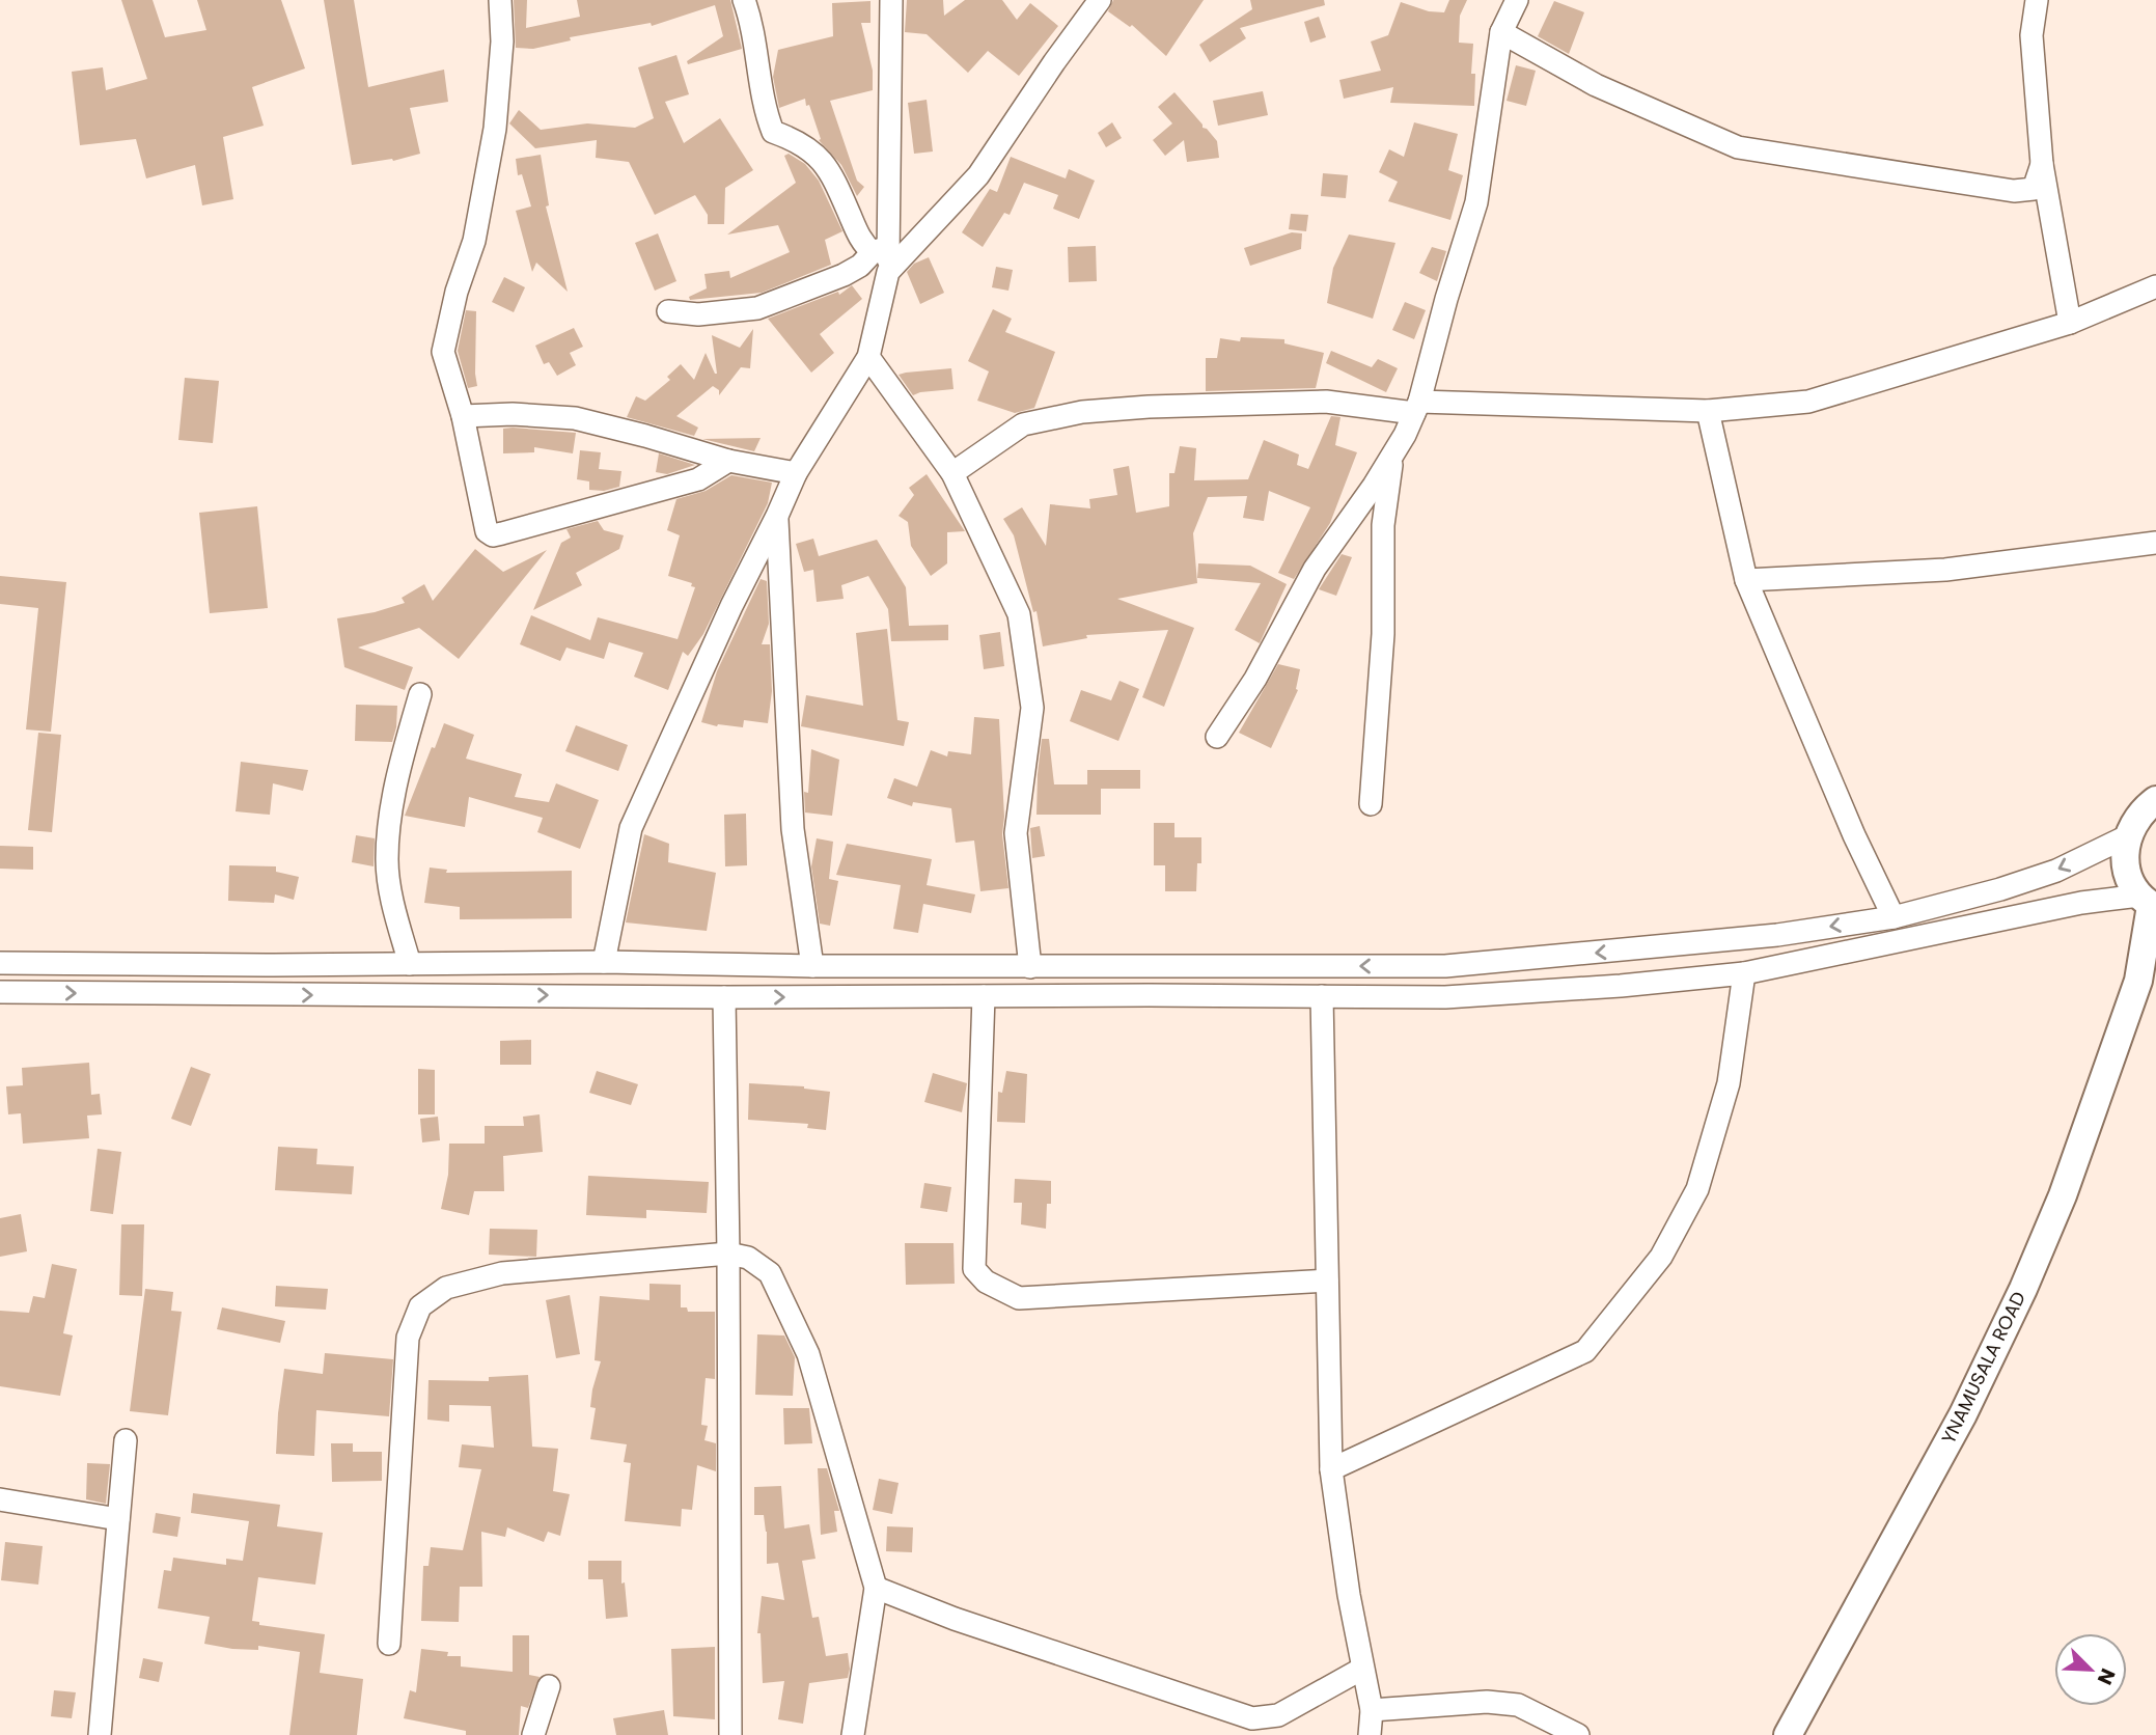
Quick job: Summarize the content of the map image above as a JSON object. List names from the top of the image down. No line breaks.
{"streets":{"main road":["YNAMUSALA ROAD"]},"north":"bottom right"}
